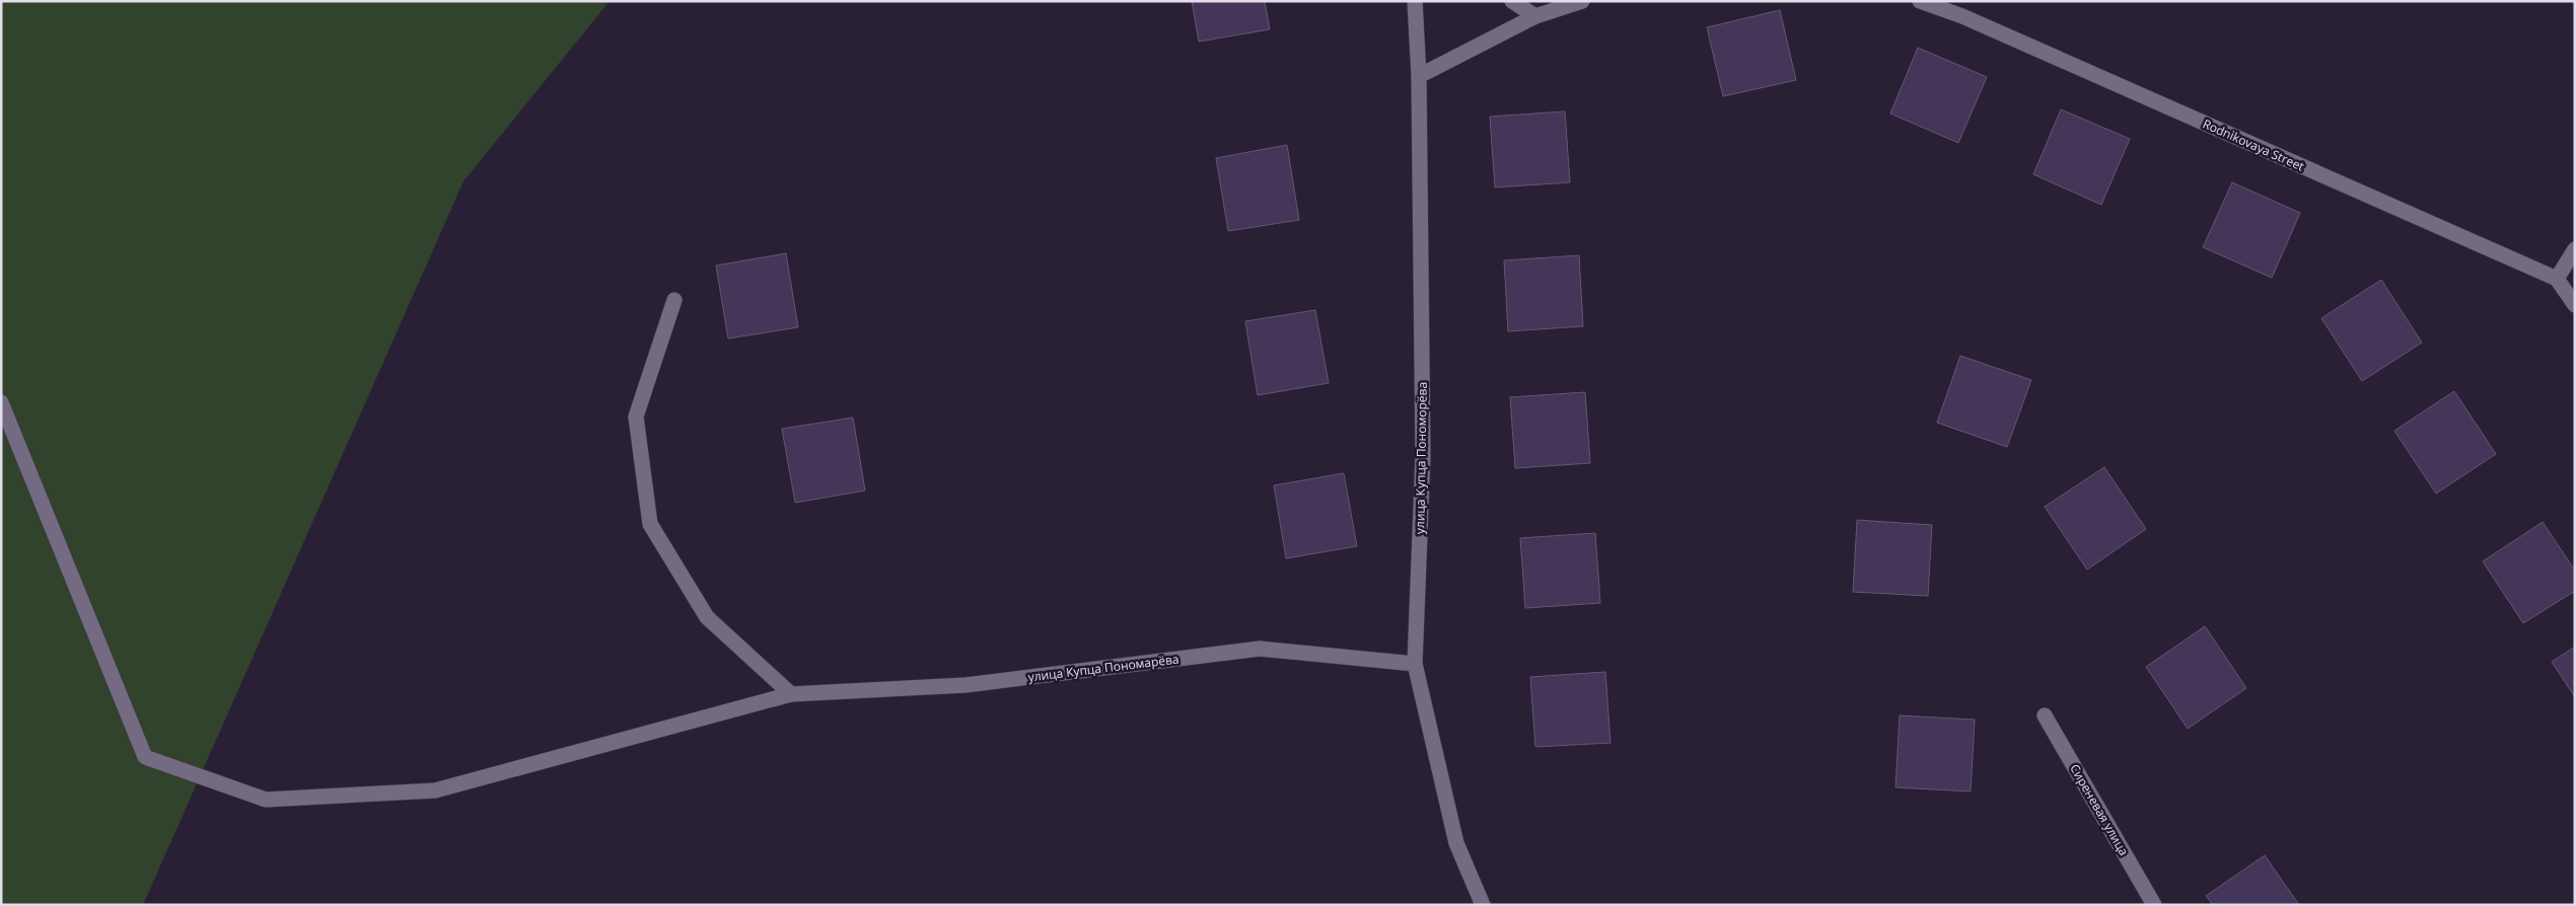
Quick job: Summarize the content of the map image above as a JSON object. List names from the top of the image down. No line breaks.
{"streets":{"street":["Rodnikovaya Street","улица Купца Пономорёва","улица Купца Пономарёва","Сиреневая улица"]},"crossings":[["улица Купца Пономорёва","улица Купца Пономарёва"]]}
